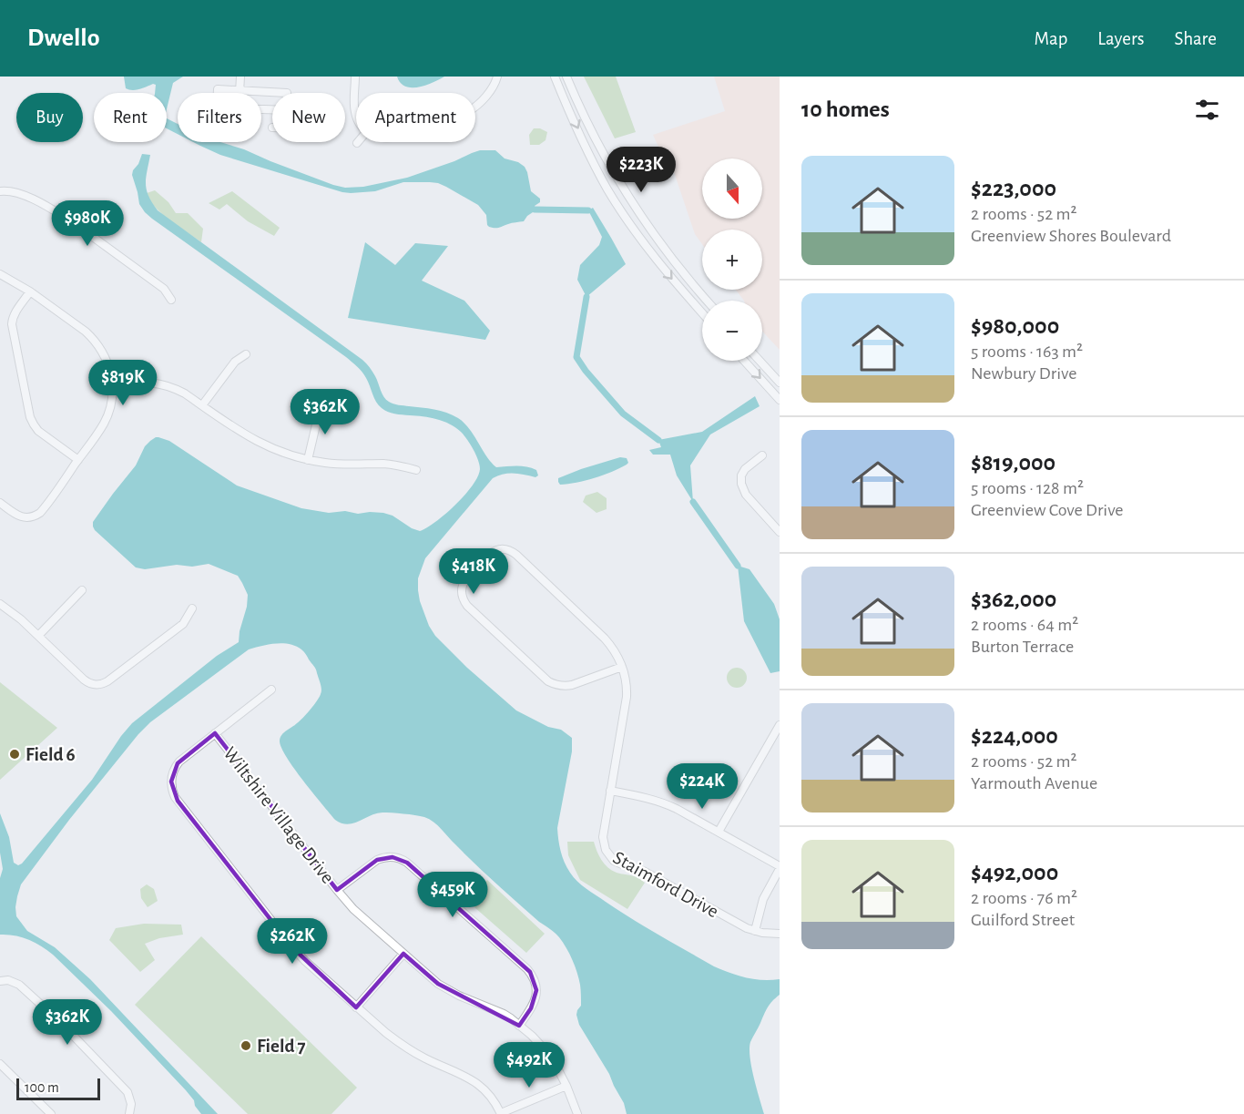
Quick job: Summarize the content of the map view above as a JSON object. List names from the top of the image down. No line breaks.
{"streets":{"street":["Wiltshire Village Drive","Staimford Drive"]},"places":["Field 6","Field 7"],"scale_bar":"100 m","north":"bottom","page":{"header":"Dwello","nav":["Map","Layers","Share"],"heading":"10 homes","chip":["Buy","Rent","Filters","New","Apartment"],"list":[{"name":"$223,000","note":"2 rooms · 52 m² · Greenview Shores Boulevard"},{"name":"$980,000","note":"5 rooms · 163 m² · Newbury Drive"},{"name":"$819,000","note":"5 rooms · 128 m² · Greenview Cove Drive"},{"name":"$362,000","note":"2 rooms · 64 m² · Burton Terrace"},{"name":"$224,000","note":"2 rooms · 52 m² · Yarmouth Avenue"},{"name":"$492,000","note":"2 rooms · 76 m² · Guilford Street"}],"price":["$223K","$980K","$819K","$362K","$418K","$224K","$459K","$262K","$362K","$492K"],"map_buttons":["+","−"],"scale":"100 m"}}
